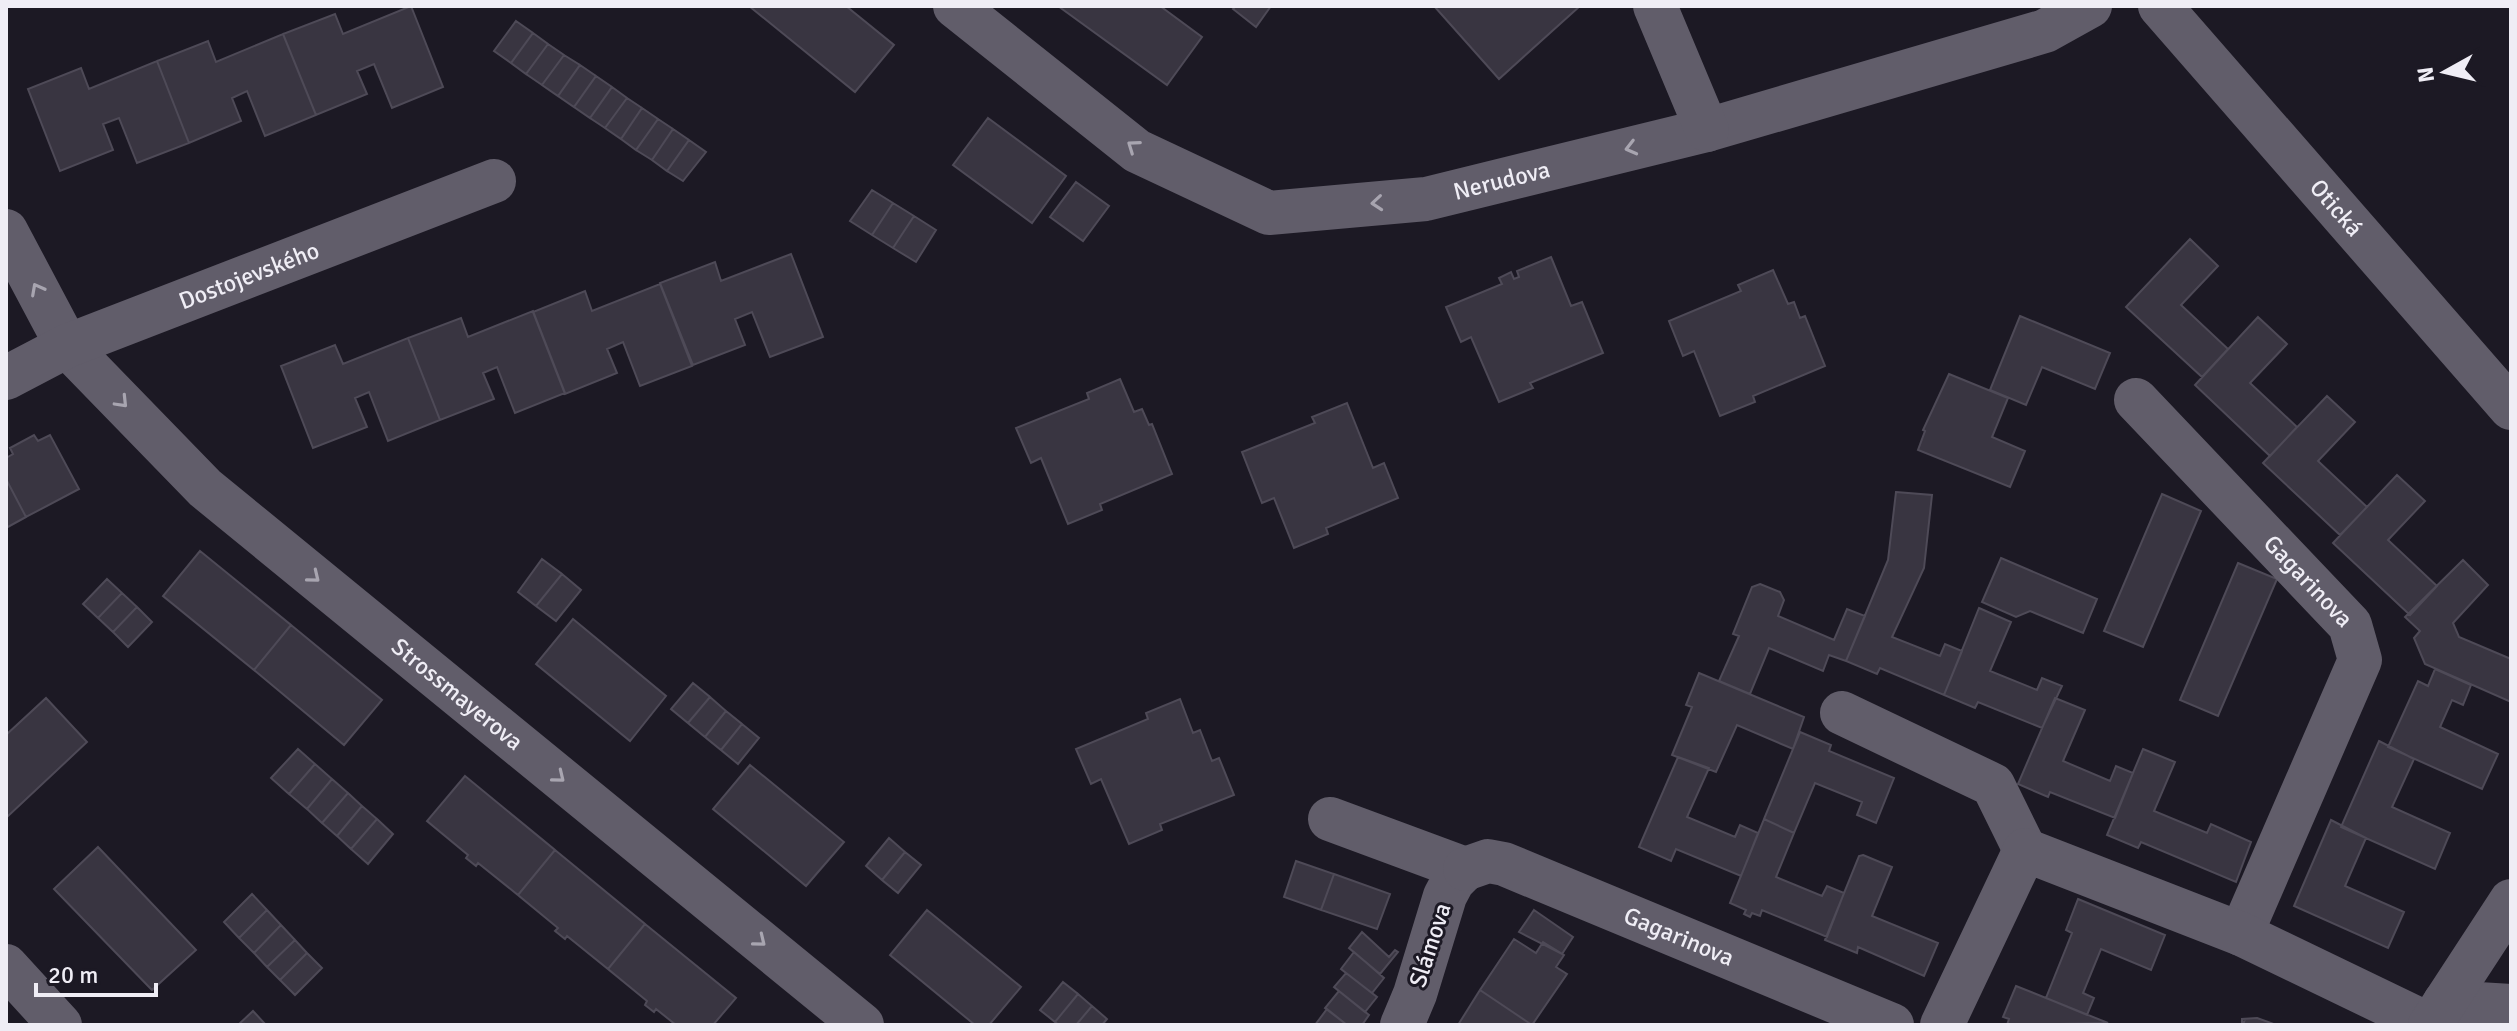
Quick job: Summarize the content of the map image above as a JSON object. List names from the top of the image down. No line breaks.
{"streets":{"street":["Nerudova","Otická","Dostojevského","Gagarinova","Strossmayerova","Slámova"]},"crossings":[["Dostojevského","Strossmayerova"],["Gagarinova","Slámova"]],"one_way":["Nerudova"],"scale_bar":"20 m","north":"left"}
